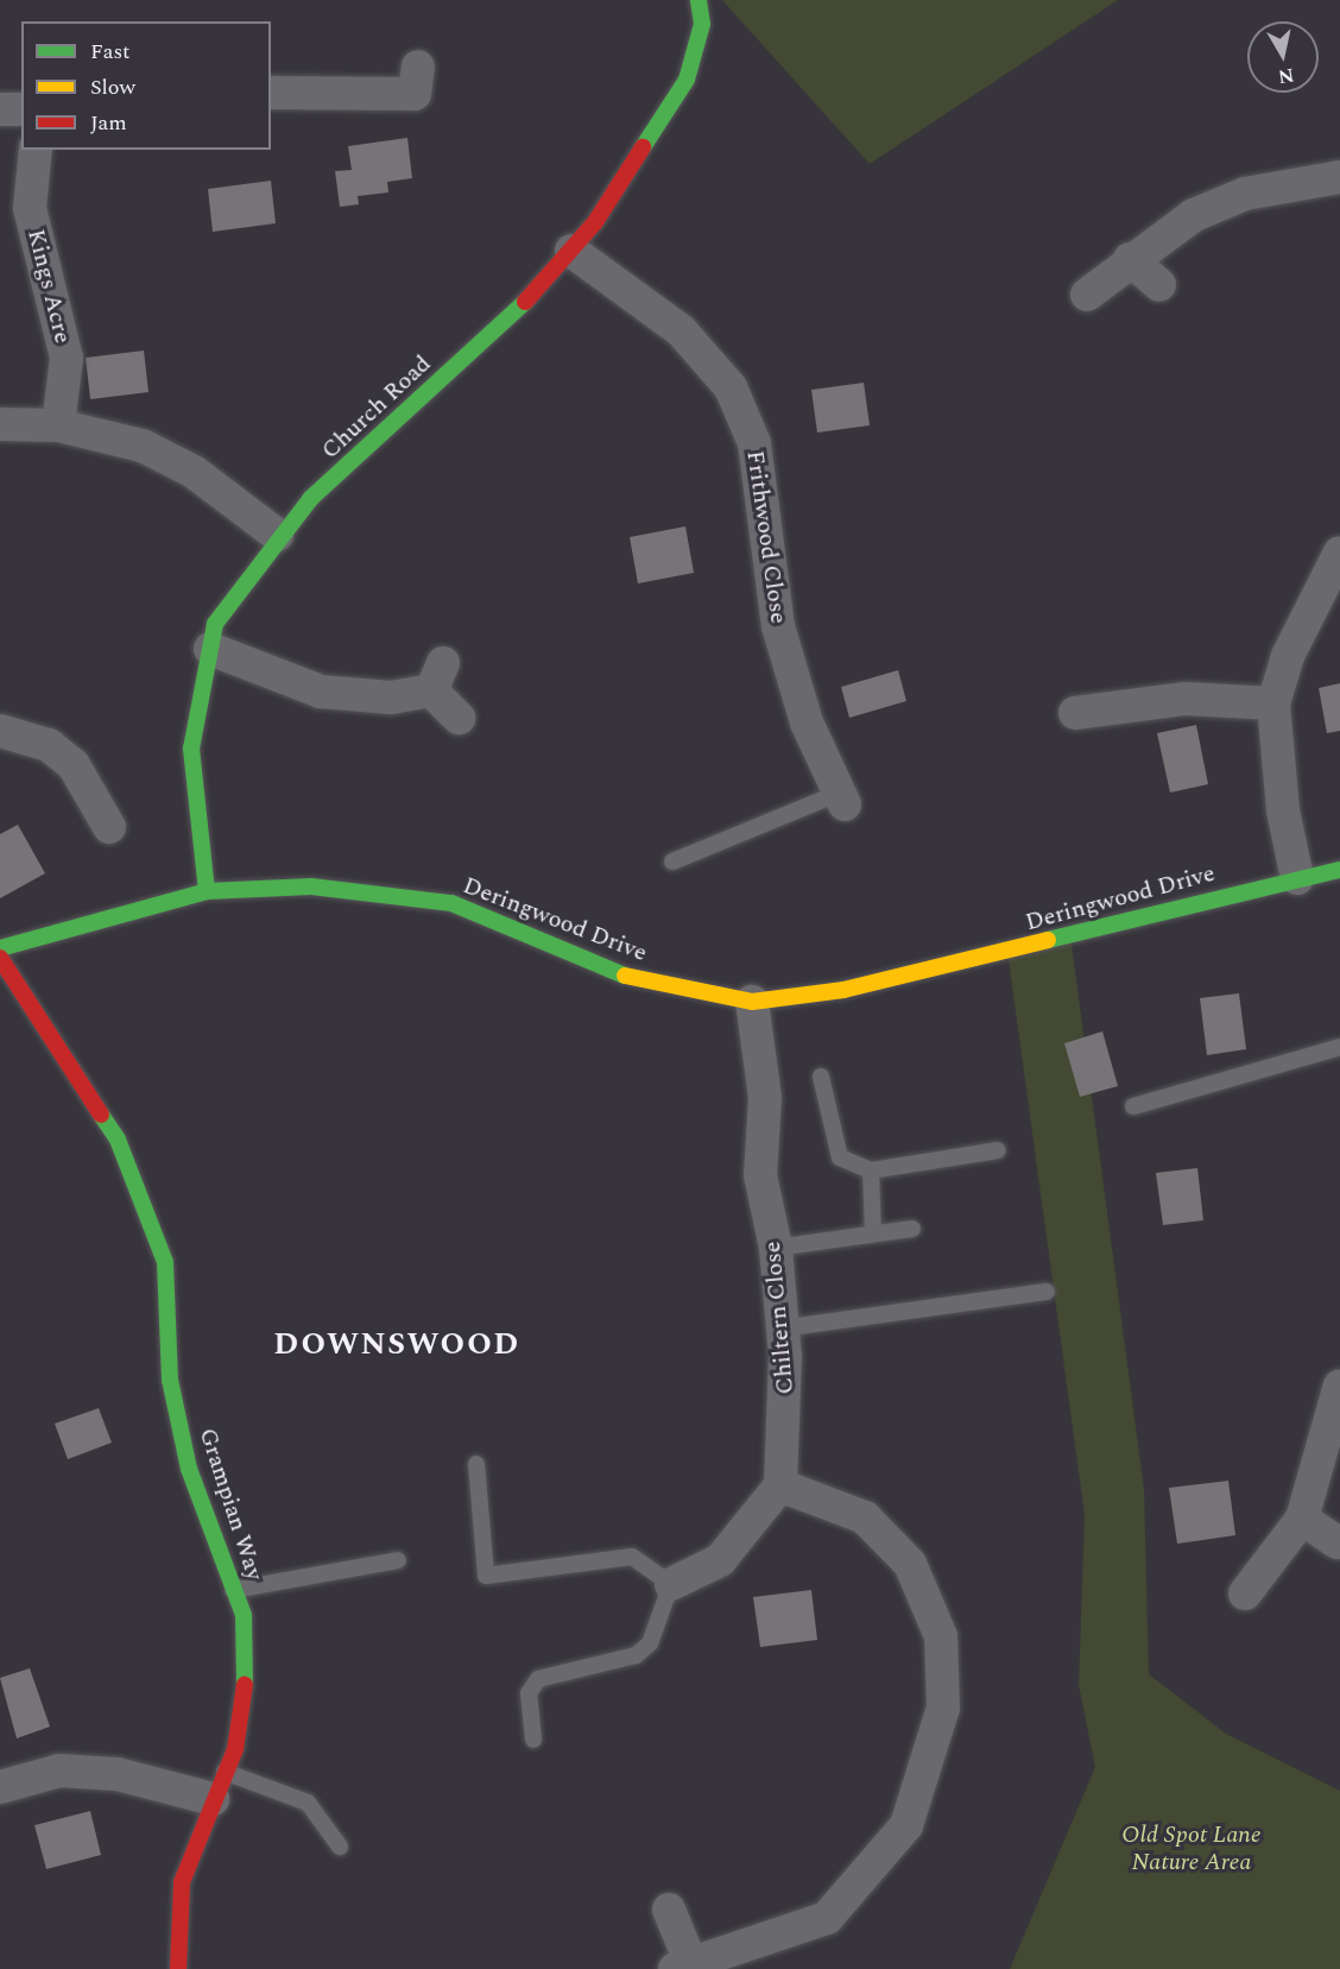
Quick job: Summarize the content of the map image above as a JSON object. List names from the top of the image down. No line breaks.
{"streets":{"street":["Kings Acre","Church Road","Frithwood Close","Deringwood Drive","Chiltern Close","Grampian Way"]},"crossings":[["Church Road","Frithwood Close"],["Church Road","Deringwood Drive"],["Deringwood Drive","Chiltern Close"]],"districts":["DOWNSWOOD"],"parks":["Old Spot Lane Nature Area"],"legend":["Fast","Slow","Jam"],"north":"bottom"}
